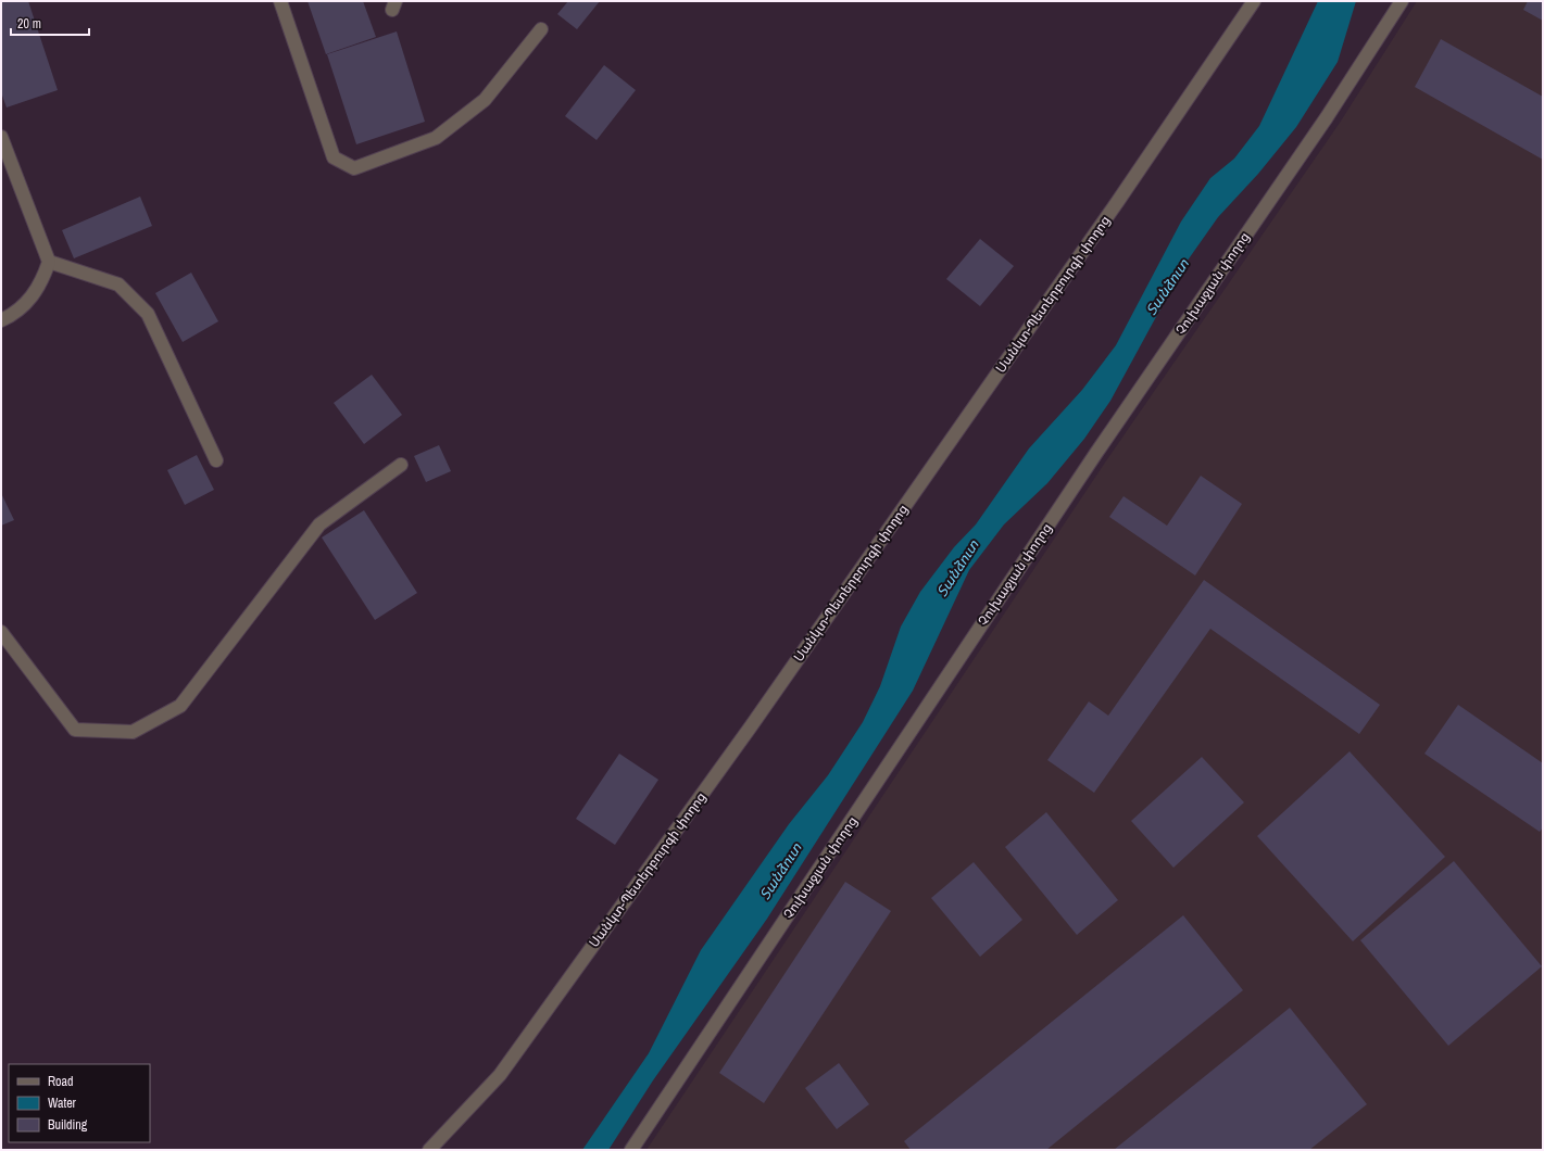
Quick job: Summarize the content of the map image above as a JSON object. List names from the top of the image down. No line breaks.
{"streets":{"street":["Չուխաջյան փողոց","Սանկտ-Պետերբուրգի փողոց"]},"water":["Տանձուտ"],"legend":["Road","Water","Building"],"scale_bar":"20 m"}
